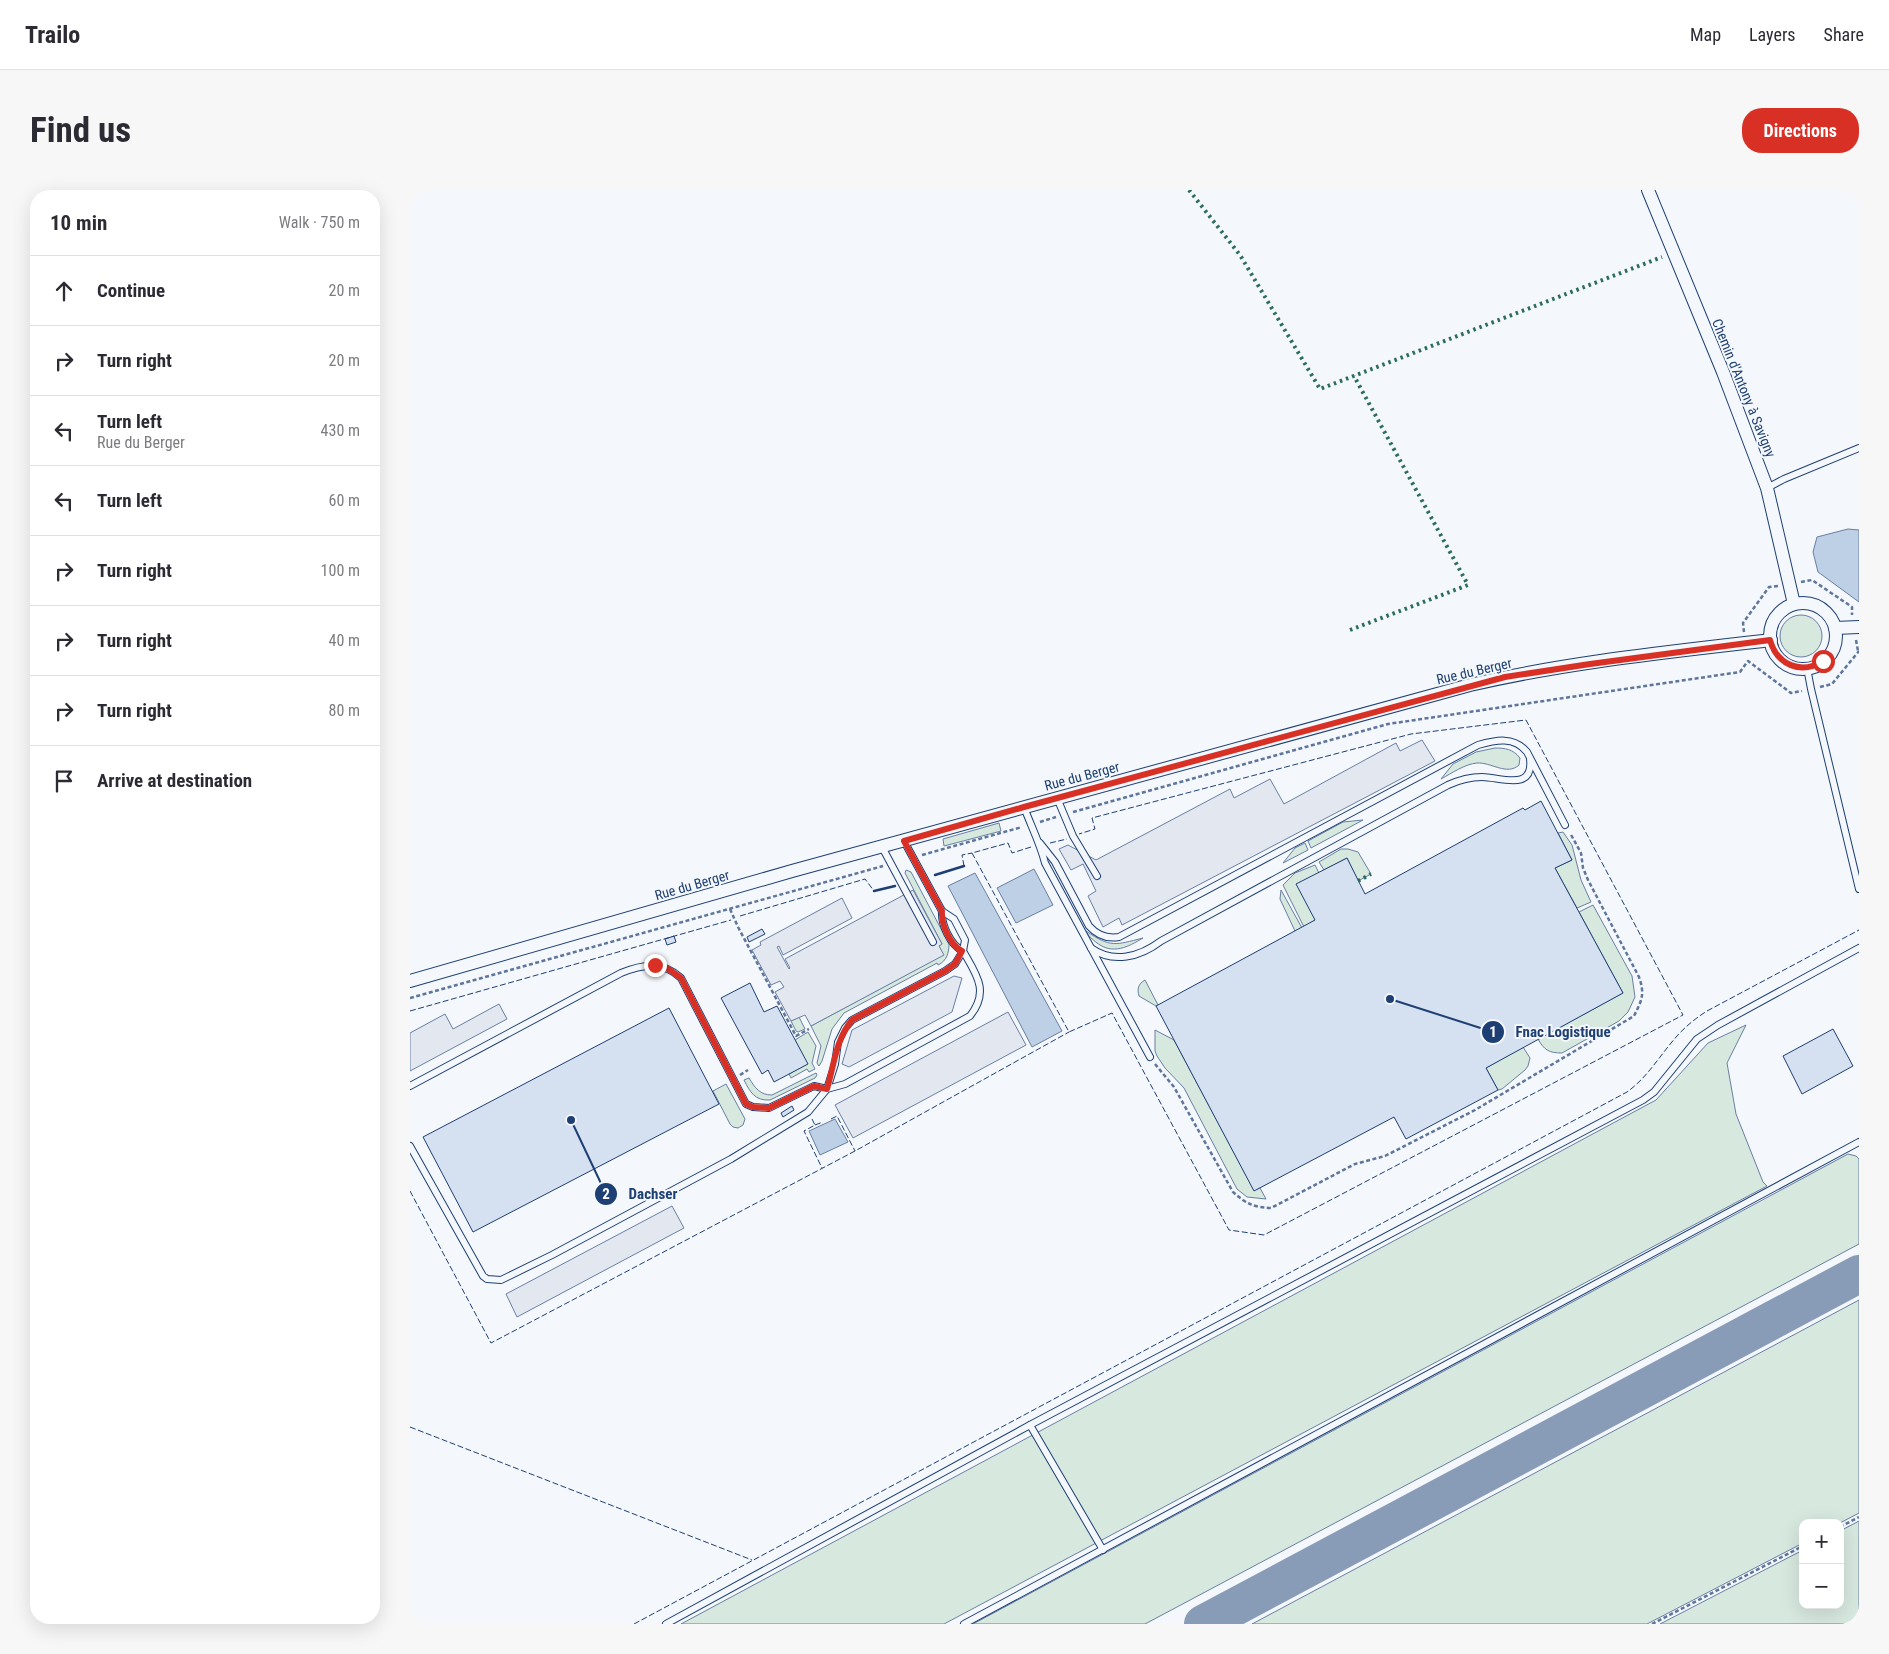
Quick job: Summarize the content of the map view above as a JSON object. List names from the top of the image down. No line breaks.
{"streets":{"street":["Chemin d'Antony à Savigny","Rue du Berger"]},"crossings":[["Chemin d'Antony à Savigny","Rue du Berger"]],"places":["Fnac Logistique","Dachser"],"page":{"header":"Trailo","nav":["Map","Layers","Share"],"buttons":"Directions","title":"Find us","heading":["10 min","Walk · 750 m"],"list":[["Continue","20 m"],["Turn right","20 m"],["Turn left","Rue du Berger","430 m"],["Turn left","60 m"],["Turn right","100 m"],["Turn right","40 m"],["Turn right","80 m"],"Arrive at destination"],"map_buttons":["+","−"]}}
